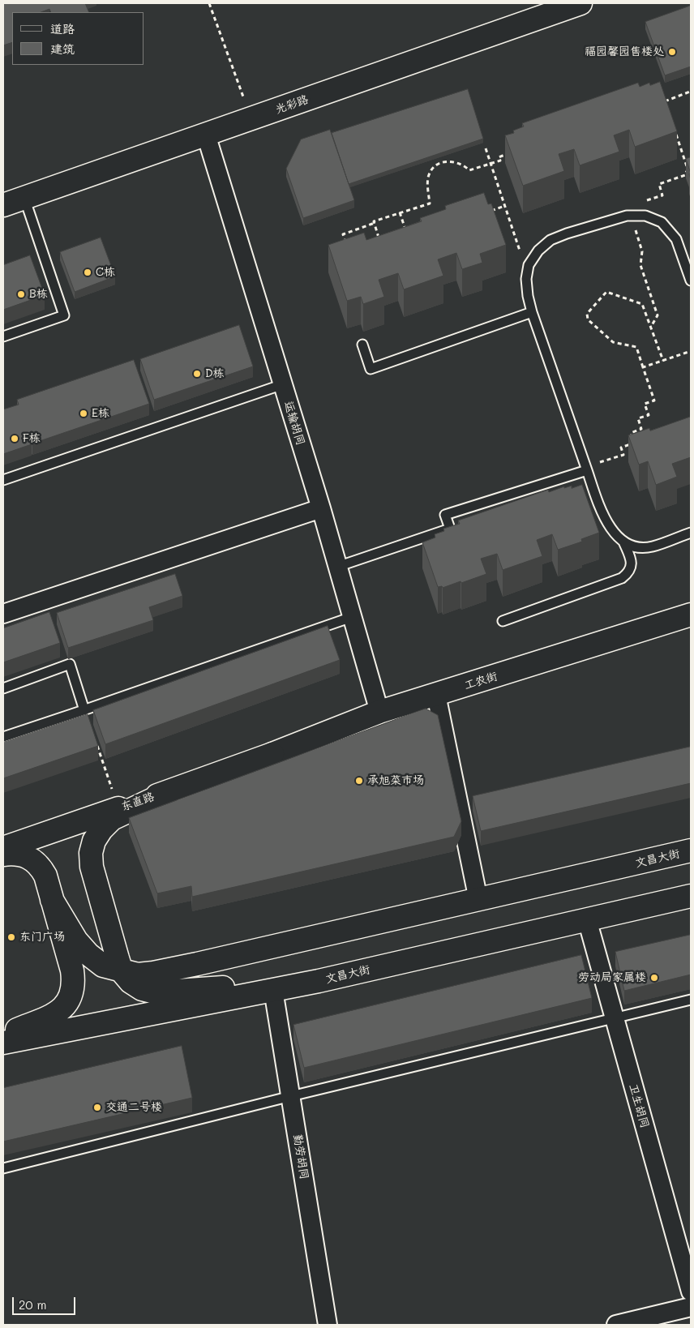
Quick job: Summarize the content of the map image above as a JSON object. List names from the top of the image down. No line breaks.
{"streets":{"main road":["光彩路","工农街","东直路","文昌大街"],"street":["运输胡同","卫生胡同","勤劳胡同"]},"crossings":[["光彩路","运输胡同"],["运输胡同","工农街"],["工农街","东直路"],["文昌大街","卫生胡同"],["文昌大街","勤劳胡同"]],"places":["福园馨园售楼处","C栋","B栋","D栋","E栋","F栋","承旭菜市场","东门广场","劳动局家属楼","交通二号楼"],"legend":["道路","建筑"],"scale_bar":"20 m"}
